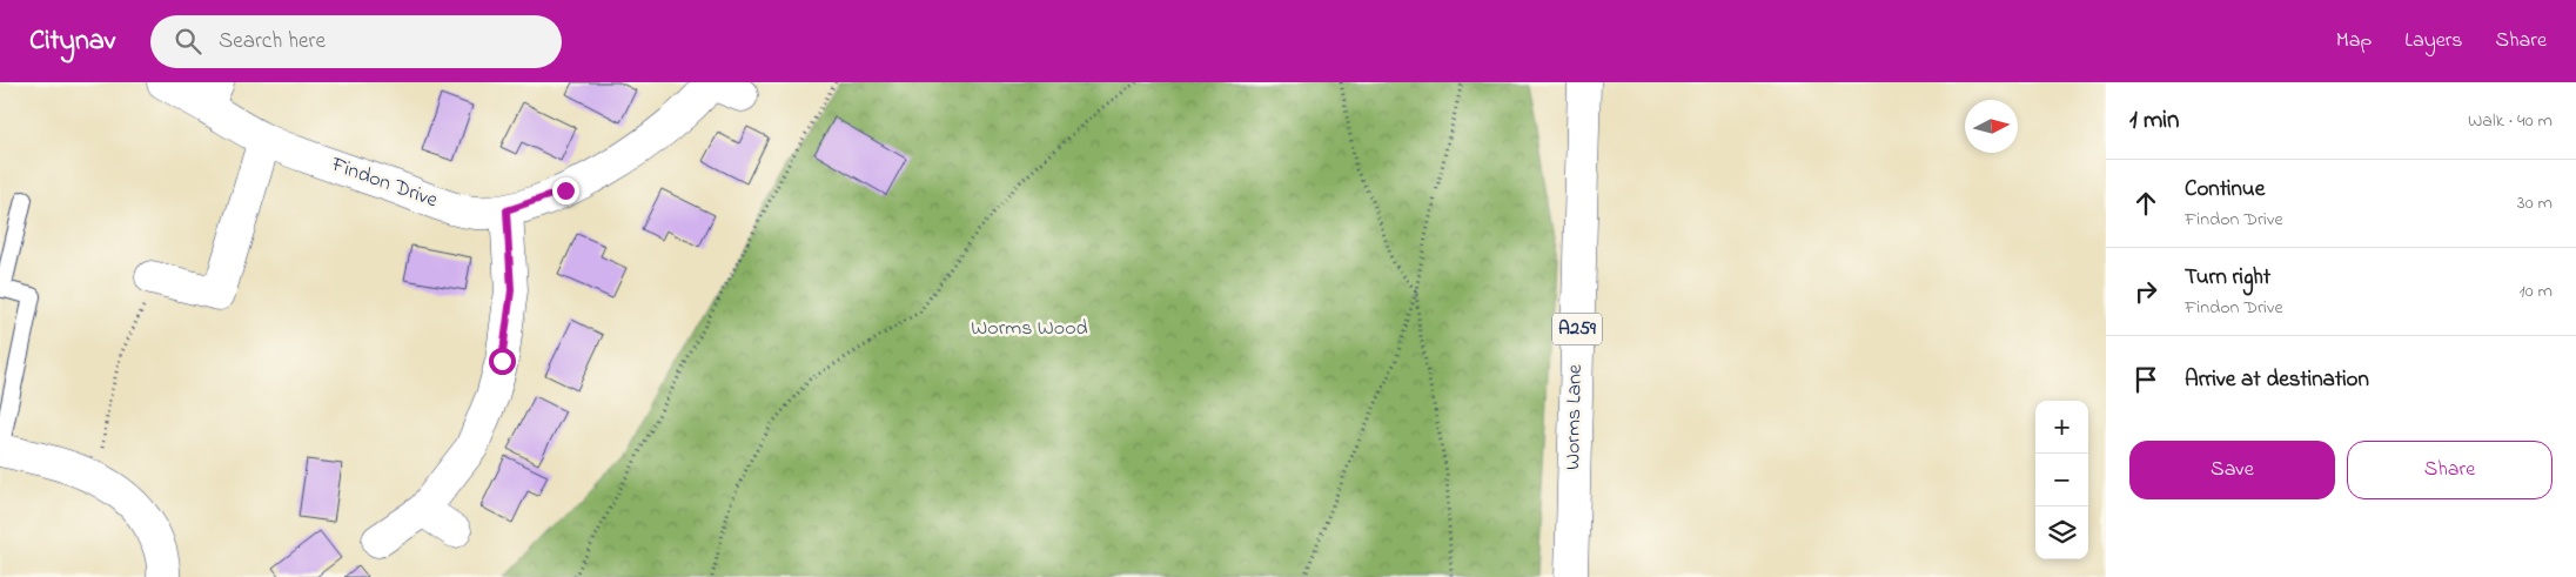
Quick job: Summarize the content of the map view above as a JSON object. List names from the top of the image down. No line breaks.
{"streets":{"street":["Findon Drive","A259","Worms Lane"]},"parks":["Worms Wood"],"north":"right","page":{"header":"Citynav","search":"Search here","nav":["Map","Layers","Share"],"heading":["1 min","Walk · 40 m"],"list":[["Continue","Findon Drive","30 m"],["Turn right","Findon Drive","10 m"],"Arrive at destination"],"map_buttons":["+","−"],"buttons":["Save","Share"]}}
